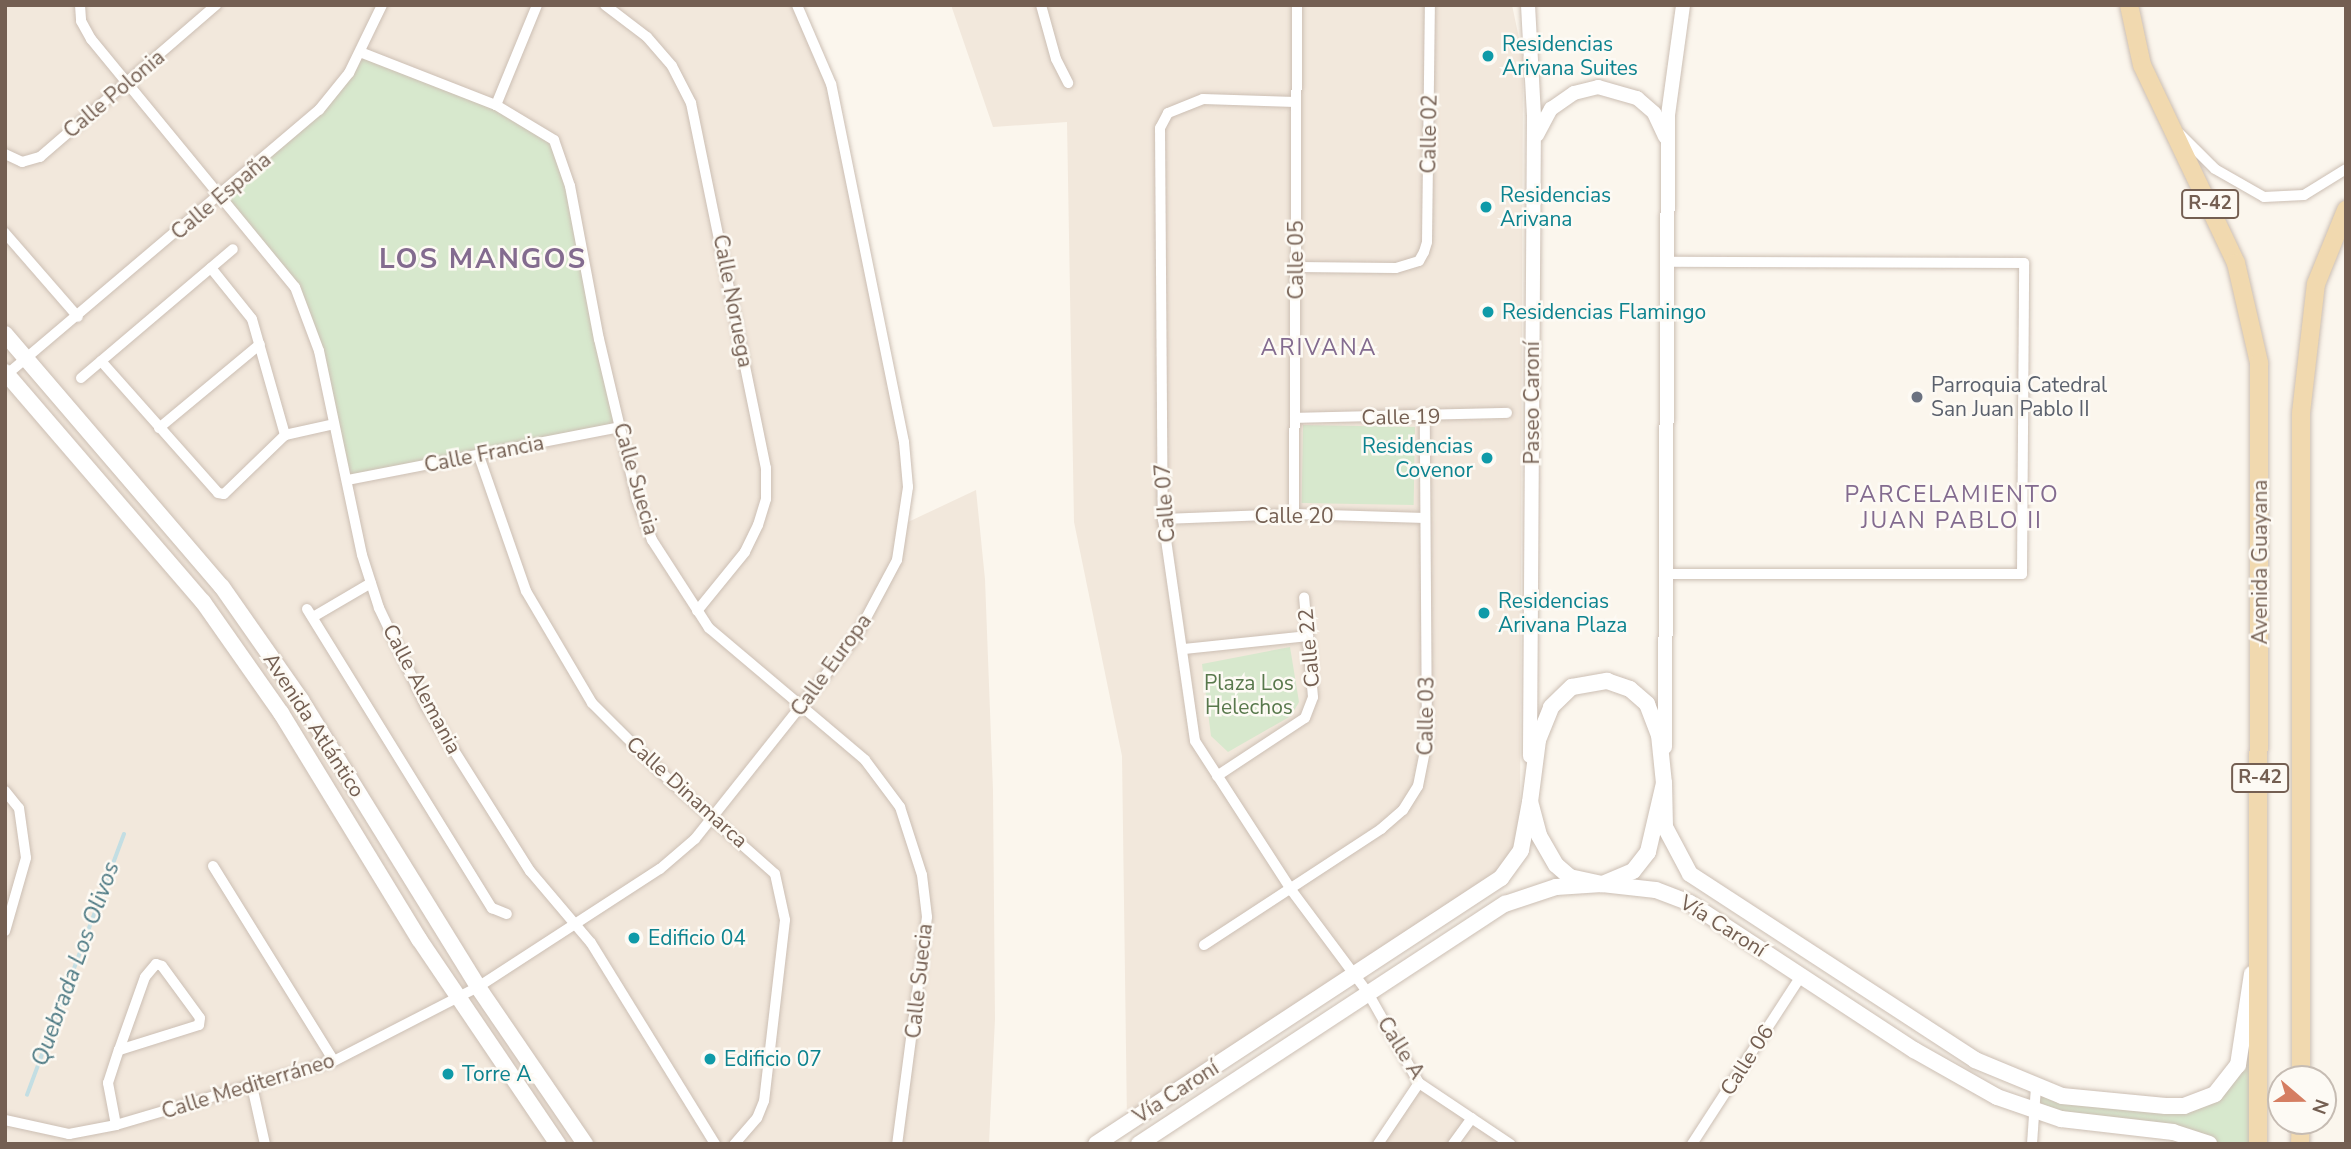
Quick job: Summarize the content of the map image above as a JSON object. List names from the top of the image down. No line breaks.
{"streets":{"main road":["R-42","Paseo Caroní","Avenida Guayana","Avenida Atlántico","Vía Caroní"],"street":["Calle Polonia","Calle 02","Calle España","Calle 05","Calle Noruega","Calle 19","Calle Francia","Calle Suecia","Calle 07","Calle 20","Calle 22","Calle Europa","Calle Alemania","Calle 03","Calle Dinamarca","Calle A","Calle 06","Calle Mediterráneo"]},"crossings":[["Calle Polonia","Calle Alemania"],["Calle 02","Calle 05"],["Calle España","Calle Suecia"],["Calle España","Calle Alemania"],["Calle España","Avenida Atlántico"],["Calle 05","Calle 19"],["Calle 05","Calle 07"],["Calle 05","Calle 20"],["Calle Noruega","Calle Suecia"],["Paseo Caroní","Vía Caroní"],["Calle 19","Calle 03"],["Calle Francia","Calle Suecia"],["Calle Francia","Calle Alemania"],["Calle Francia","Calle Dinamarca"],["Calle Suecia","Calle Europa"],["Calle 07","Calle 20"],["Calle 07","Calle 22"],["Calle 07","Calle 03"],["Calle 07","Vía Caroní"],["Calle 07","Calle A"],["Calle 20","Calle 03"],["Avenida Guayana","Vía Caroní"],["Calle Europa","Calle Alemania"],["Calle Europa","Avenida Atlántico"],["Calle Europa","Calle Dinamarca"],["Calle Europa","Calle Mediterráneo"],["Avenida Atlántico","Calle Mediterráneo"],["Vía Caroní","Calle A"],["Vía Caroní","Calle 06"]],"districts":["LOS MANGOS","ARIVANA","PARCELAMIENTO JUAN PABLO II"],"water":["Quebrada Los Olivos"],"parks":["Plaza Los Helechos"],"places":["Residencias Arivana Suites","Residencias Arivana","Residencias Flamingo","Parroquia Catedral San Juan Pablo II","Residencias Covenor","Residencias Arivana Plaza","Edificio 04","Edificio 07","Torre A"],"north":"right"}
